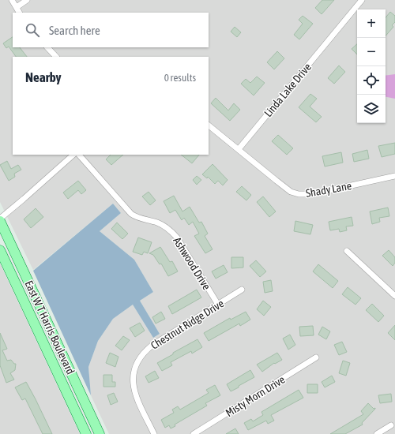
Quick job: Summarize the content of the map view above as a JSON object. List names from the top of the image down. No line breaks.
{"streets":{"main road":["East W T Harris Boulevard"],"street":["Linda Lake Drive","Shady Lane","Ashwood Drive","Chestnut Ridge Drive","Misty Morn Drive"]},"crossings":[["Linda Lake Drive","Shady Lane"],["Ashwood Drive","Chestnut Ridge Drive"]],"page":{"map_buttons":["+","−"],"search":"Search here","heading":["Nearby","0 results"]}}
